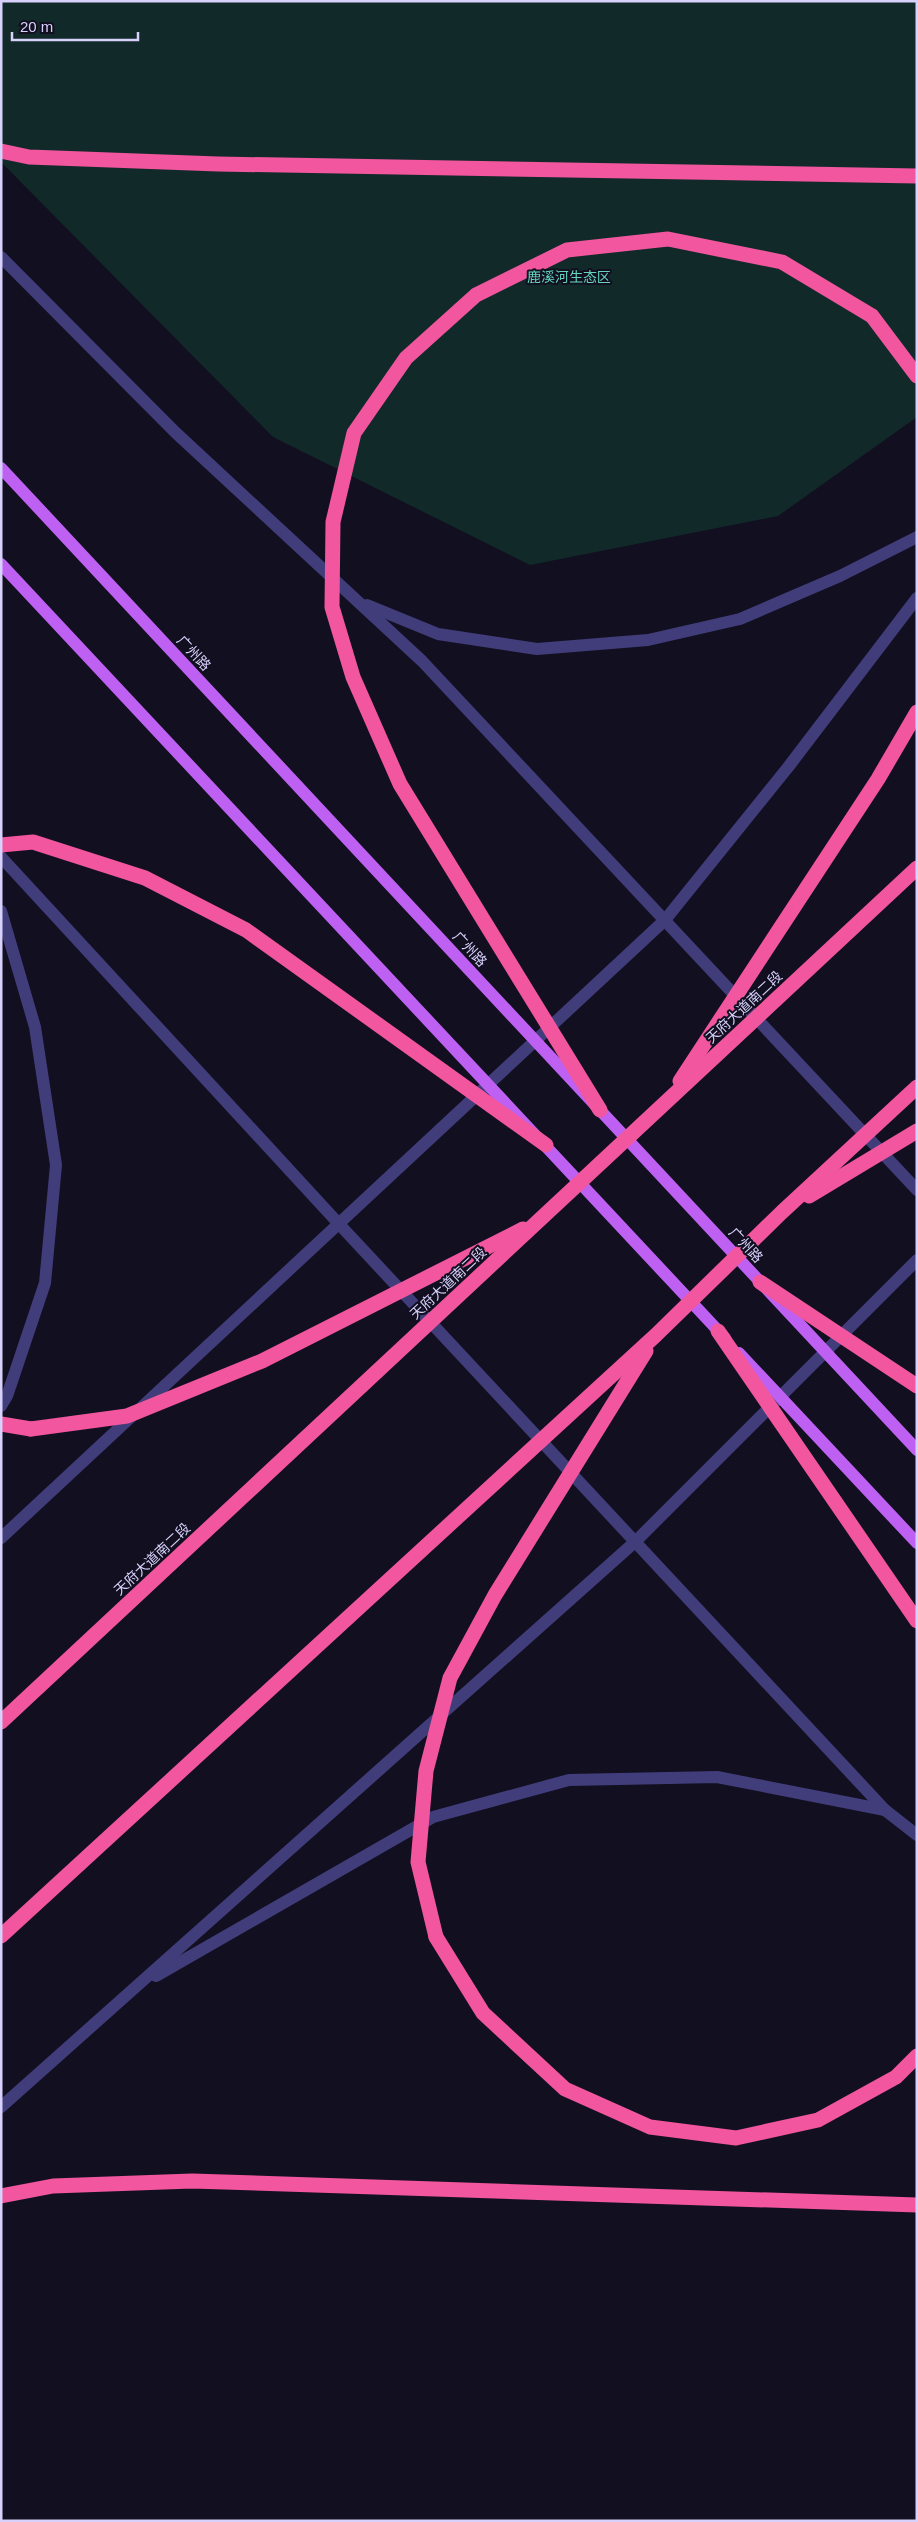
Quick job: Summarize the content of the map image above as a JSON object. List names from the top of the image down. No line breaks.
{"streets":{"highway":["天府大道南二段"],"main road":["广州路"]},"parks":["鹿溪河生态区"],"scale_bar":"20 m"}
